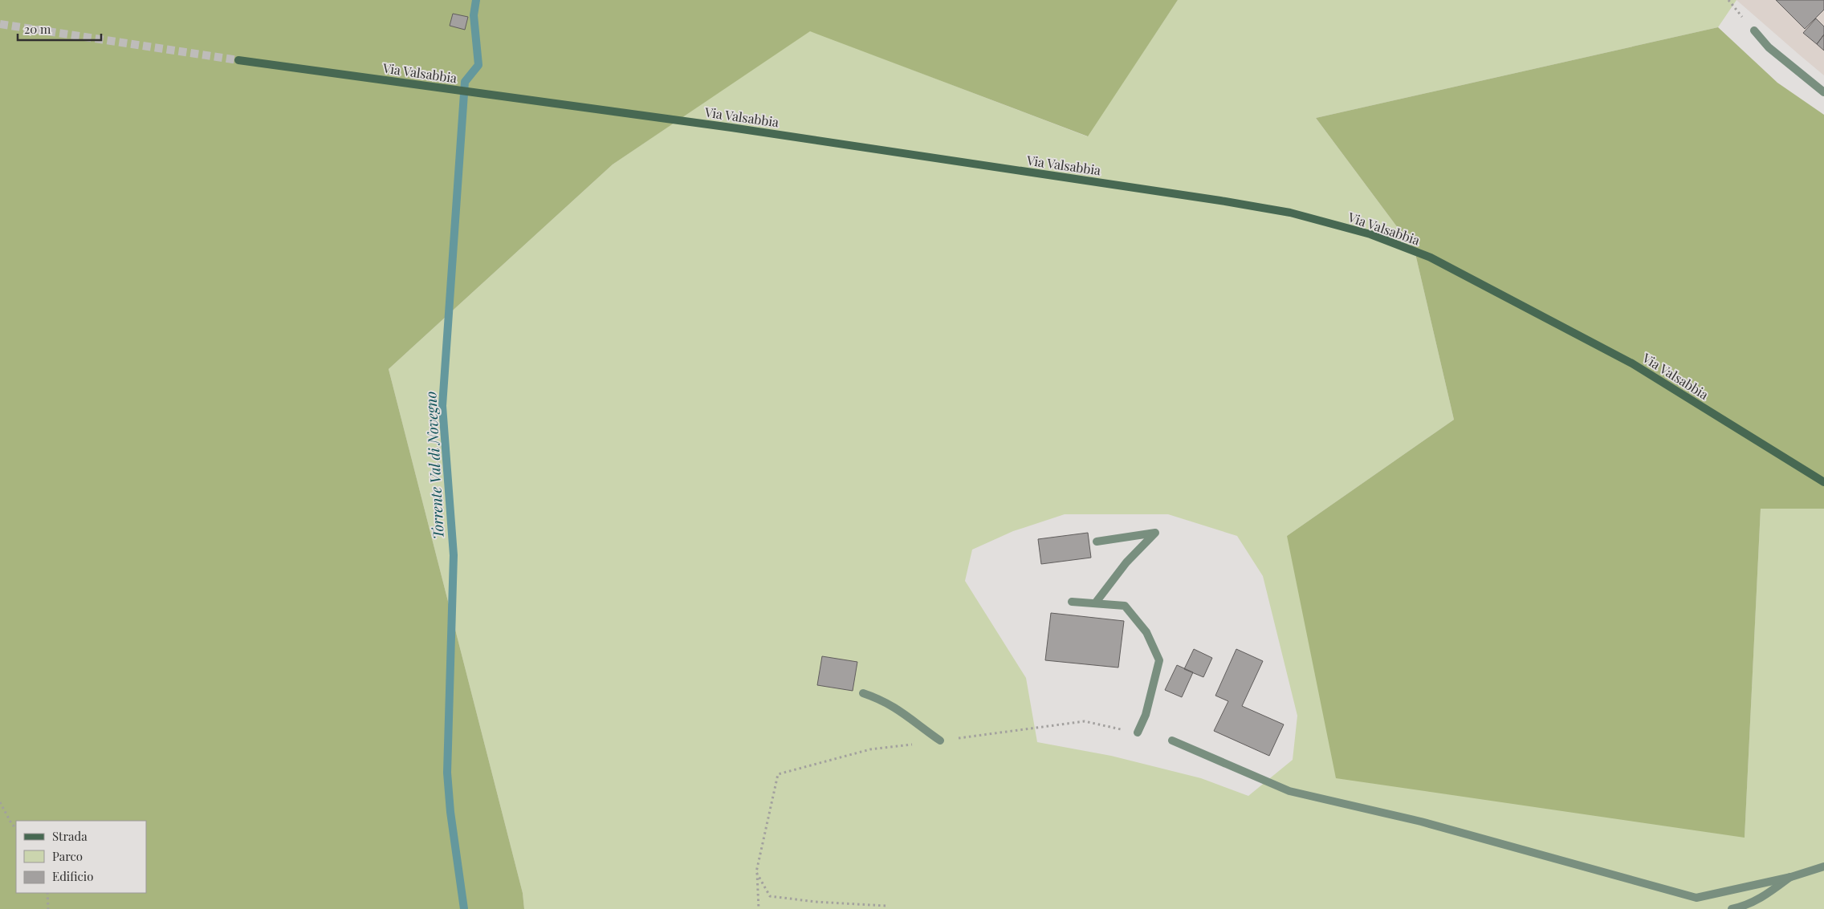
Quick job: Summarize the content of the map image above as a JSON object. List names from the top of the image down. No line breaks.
{"streets":{"main road":["Via Valsabbia"]},"water":["Torrente Val di Novegno"],"legend":["Strada","Parco","Edificio"],"scale_bar":"20 m"}
